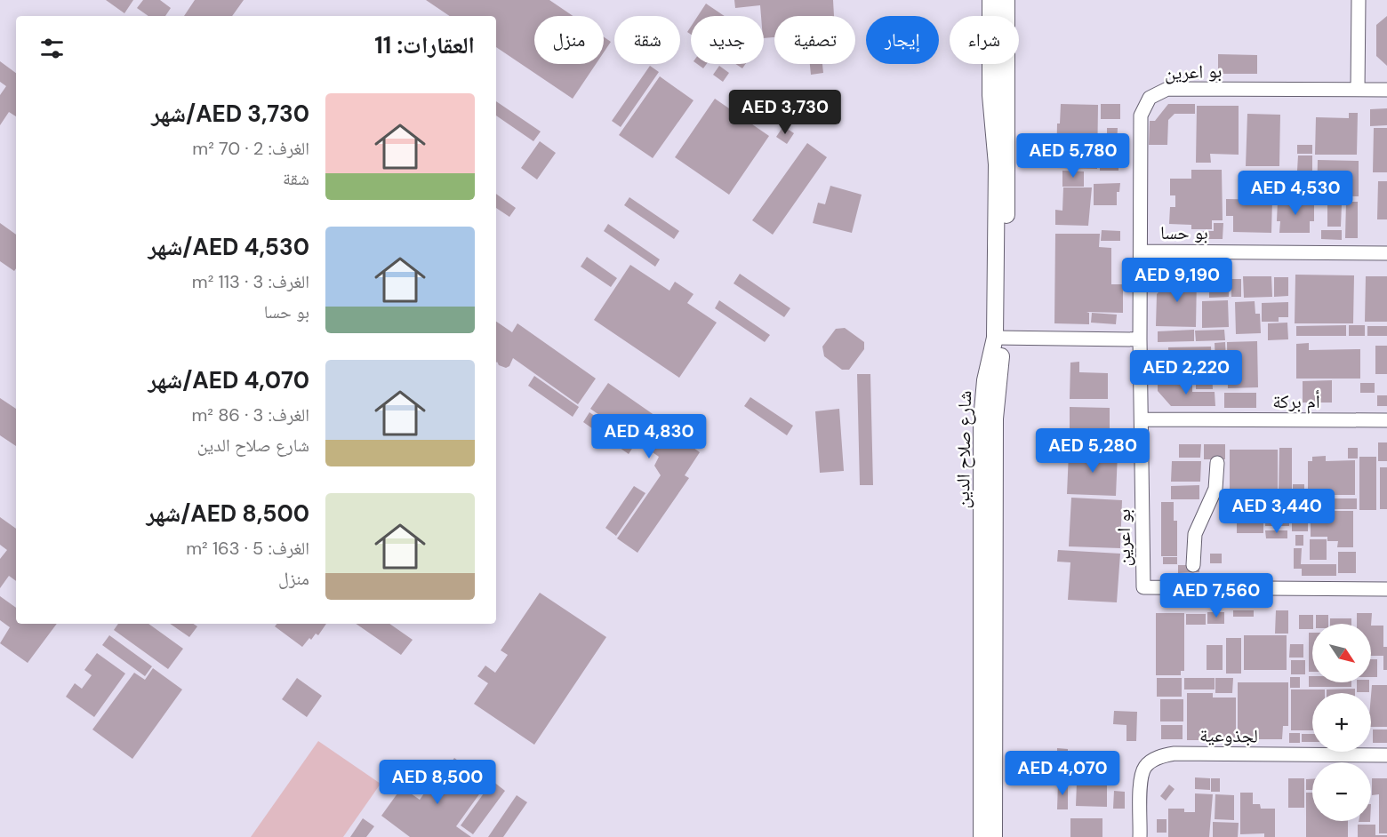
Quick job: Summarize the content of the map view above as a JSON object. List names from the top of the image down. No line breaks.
{"streets":{"street":["بو اعرين","بو حسا","أم بركة","شارع صلاح الدين","لجذوعية"]},"crossings":[["بو اعرين","بو حسا"],["بو اعرين","أم بركة"]],"north":"bottom right","page":{"chip":["شراء","إيجار","تصفية","جديد","شقة","منزل"],"heading":"العقارات: 11","list":[{"name":"AED 3,730/شهر","note":"الغرف: 2 · 70 m² · شقة"},{"name":"AED 4,530/شهر","note":"الغرف: 3 · 113 m² · بو حسا"},{"name":"AED 4,070/شهر","note":"الغرف: 3 · 86 m² · شارع صلاح الدين"},{"name":"AED 8,500/شهر","note":"الغرف: 5 · 163 m² · منزل"}],"price":["AED 3,730","AED 5,780","AED 4,530","AED 9,190","AED 2,220","AED 4,830","AED 5,280","AED 3,440","AED 7,560","AED 4,070","AED 8,500"],"map_buttons":["+","−"]}}
